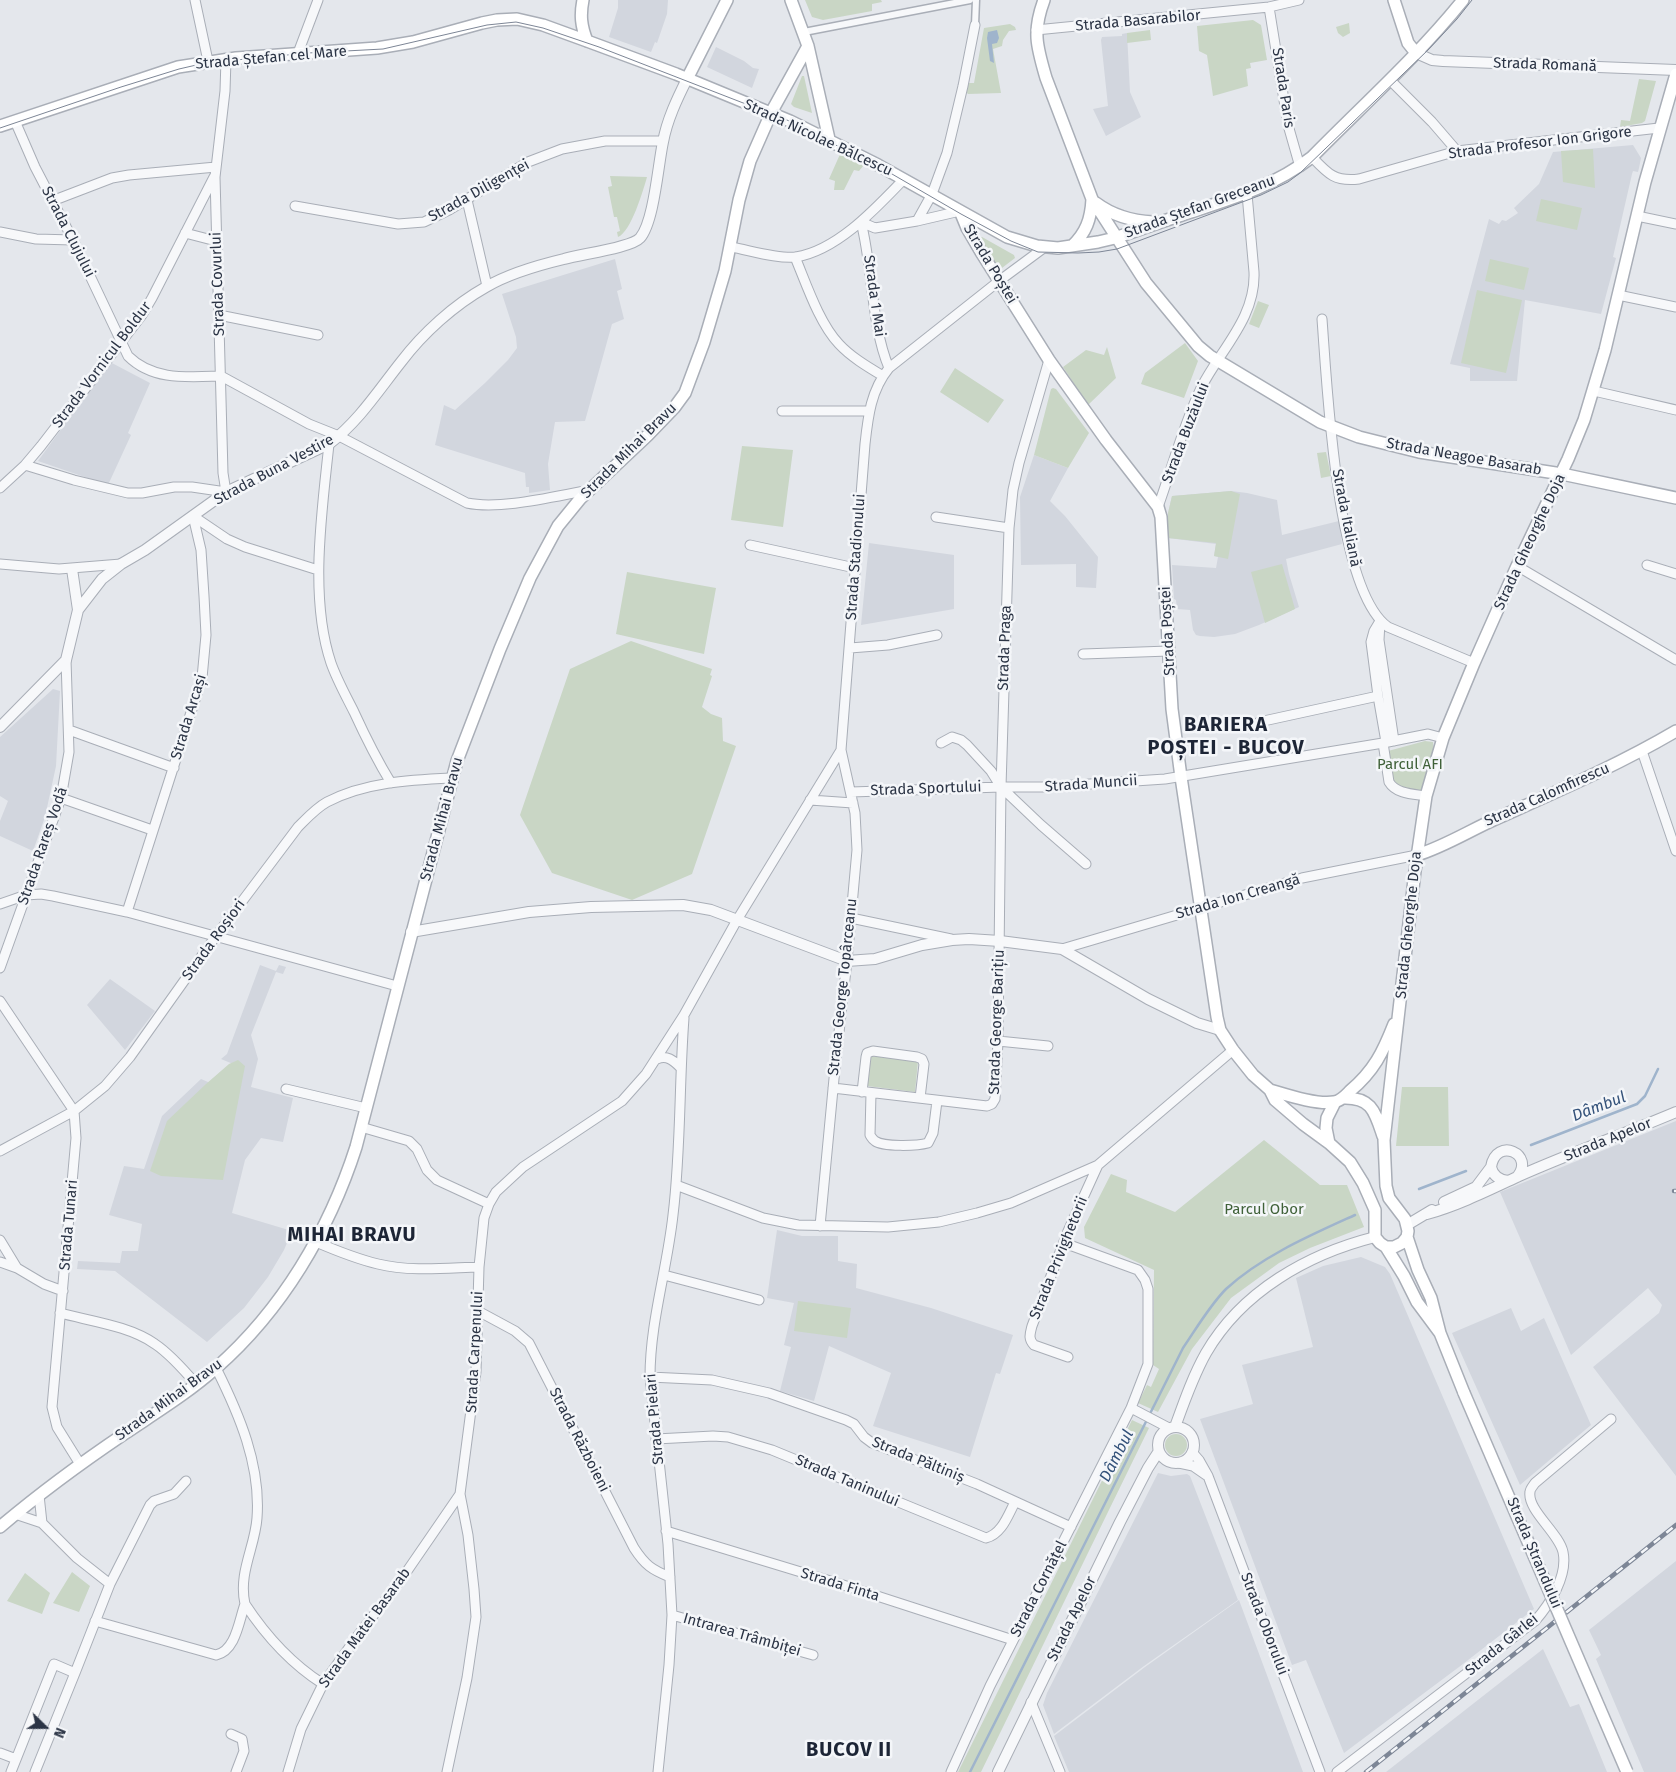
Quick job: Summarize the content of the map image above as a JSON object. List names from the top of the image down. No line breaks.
{"streets":{"main road":["Strada Ștefan cel Mare","Strada Nicolae Bălcescu","Strada Ștefan Greceanu","Strada Poștei","Strada Mihai Bravu","Strada Neagoe Basarab","Strada Gheorghe Doja","Strada Calomfirescu","Strada Ștrandului"],"street":["Strada Basarabilor","Strada Romană","Strada Paris","Strada Profesor Ion Grigore","Strada Diligenței","Strada Clujului","Strada Covurlui","Strada 1 Mai","Strada Vornicul Boldur","Strada Buzăului","Strada Buna Vestire","Strada Italiană","Strada Stadionului","Strada Praga","Strada Arcași","Strada Muncii","Strada Sportului","Strada Rareș Vodă","Strada Ion Creangă","Strada Roșiori","Strada George Topârceanu","Strada George Barițiu","Strada Apelor","Strada Tunari","Strada Privighetorii","Strada Carpenului","Strada Pielari","Strada Războieni","Strada Păltiniș","Strada Taninului","Strada Finta","Strada Cornățel","Strada Oborului","Strada Matei Basarab","Intrarea Trâmbiței","Strada Gârlei"]},"crossings":[["Strada Basarabilor","Strada Paris"],["Strada Basarabilor","Strada Neagoe Basarab"],["Strada Ștefan cel Mare","Strada Nicolae Bălcescu"],["Strada Ștefan cel Mare","Strada Clujului"],["Strada Ștefan cel Mare","Strada Covurlui"],["Strada Romană","Strada Ștefan Greceanu"],["Strada Paris","Strada Ștefan Greceanu"],["Strada Nicolae Bălcescu","Strada Ștefan Greceanu"],["Strada Nicolae Bălcescu","Strada Poștei"],["Strada Nicolae Bălcescu","Strada Mihai Bravu"],["Strada Nicolae Bălcescu","Strada Neagoe Basarab"],["Strada Nicolae Bălcescu","Strada Stadionului"],["Strada Profesor Ion Grigore","Strada Ștefan Greceanu"],["Strada Profesor Ion Grigore","Strada Gheorghe Doja"],["Strada Diligenței","Strada Buna Vestire"],["Strada Ștefan Greceanu","Strada Buzăului"],["Strada Ștefan Greceanu","Strada Neagoe Basarab"],["Strada Clujului","Strada Covurlui"],["Strada Clujului","Strada Vornicul Boldur"],["Strada Poștei","Strada Buzăului"],["Strada Poștei","Strada Gheorghe Doja"],["Strada Poștei","Strada Stadionului"],["Strada Poștei","Strada Praga"],["Strada Poștei","Strada Muncii"],["Strada Poștei","Strada Ion Creangă"],["Strada Covurlui","Strada Vornicul Boldur"],["Strada 1 Mai","Strada Stadionului"],["Strada Buzăului","Strada Neagoe Basarab"],["Strada Mihai Bravu","Strada Roșiori"],["Strada Mihai Bravu","Strada Tunari"],["Strada Neagoe Basarab","Strada Italiană"],["Strada Neagoe Basarab","Strada Gheorghe Doja"],["Strada Buna Vestire","Strada Arcași"],["Strada Buna Vestire","Strada Rareș Vodă"],["Strada Gheorghe Doja","Strada Muncii"],["Strada Gheorghe Doja","Strada Calomfirescu"],["Strada Gheorghe Doja","Strada Ion Creangă"],["Strada Gheorghe Doja","Strada Apelor"],["Strada Gheorghe Doja","Strada Ștrandului"],["Strada Stadionului","Strada George Topârceanu"],["Strada Stadionului","Strada Pielari"],["Strada Praga","Strada Muncii"],["Strada Praga","Strada Sportului"],["Strada Praga","Strada George Barițiu"],["Strada Muncii","Strada Sportului"],["Strada Sportului","Strada George Topârceanu"],["Strada Calomfirescu","Strada Ion Creangă"],["Strada Roșiori","Strada Tunari"],["Strada Apelor","Strada Ștrandului"],["Strada Apelor","Strada Oborului"],["Strada Privighetorii","Strada Cornățel"],["Strada Carpenului","Strada Pielari"],["Strada Carpenului","Strada Războieni"],["Strada Carpenului","Strada Matei Basarab"],["Strada Pielari","Strada Războieni"],["Strada Pielari","Strada Păltiniș"],["Strada Pielari","Strada Taninului"],["Strada Pielari","Strada Finta"],["Strada Pielari","Intrarea Trâmbiței"],["Strada Păltiniș","Strada Taninului"],["Strada Păltiniș","Strada Cornățel"],["Strada Finta","Strada Cornățel"]],"districts":["BARIERA POȘTEI - BUCOV","MIHAI BRAVU","BUCOV II"],"water":["Dâmbul"],"parks":["Parcul AFI","Parcul Obor"],"north":"right"}
